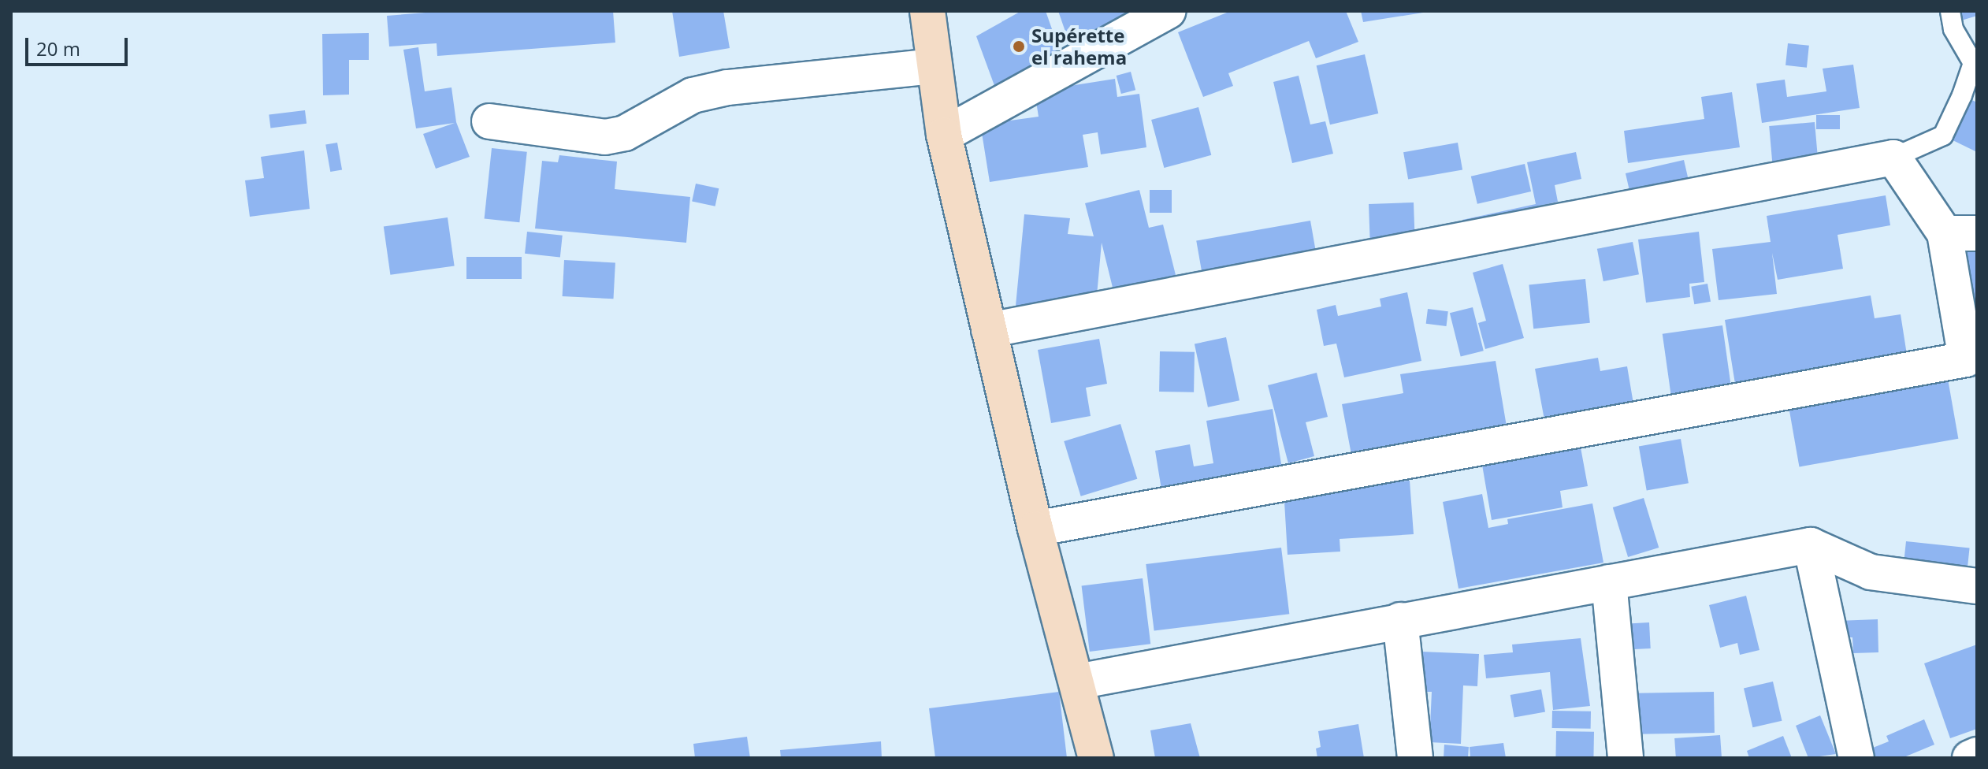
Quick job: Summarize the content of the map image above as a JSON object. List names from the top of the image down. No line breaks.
{"places":["Supérette el rahema"],"scale_bar":"20 m"}
